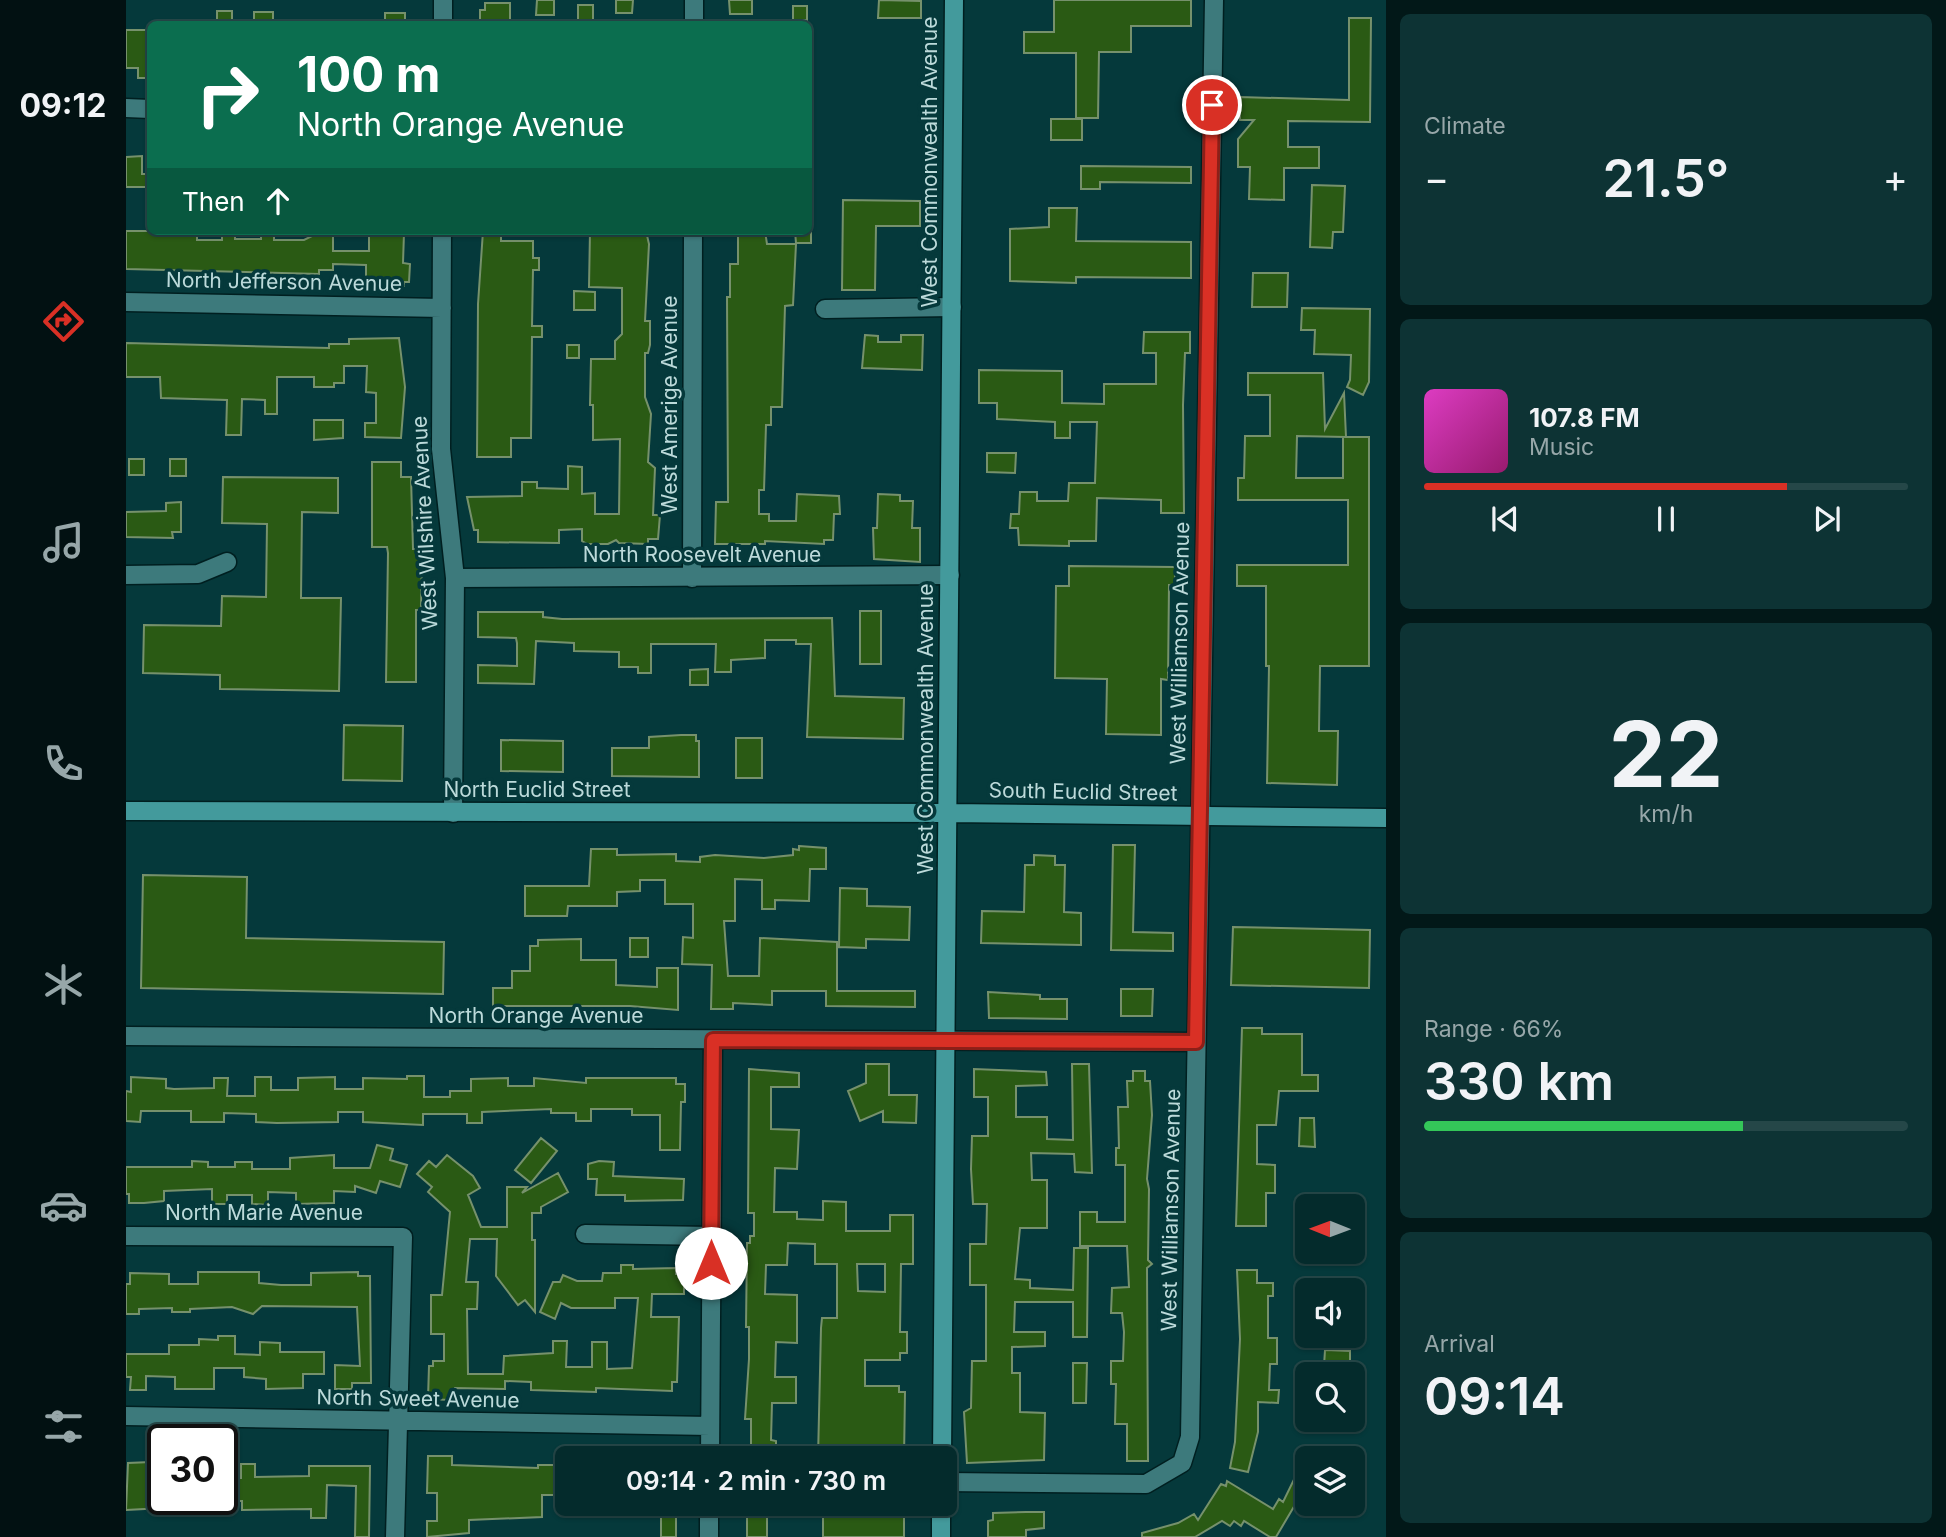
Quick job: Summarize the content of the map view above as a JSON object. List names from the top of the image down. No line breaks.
{"streets":{"main road":["West Commonwealth Avenue","North Euclid Street","South Euclid Street"],"street":["North Jefferson Avenue","West Amerige Avenue","West Wilshire Avenue","North Roosevelt Avenue","West Williamson Avenue","North Orange Avenue","North Marie Avenue","North Sweet Avenue"]},"crossings":[["West Commonwealth Avenue","North Roosevelt Avenue"],["West Commonwealth Avenue","North Euclid Street"],["West Commonwealth Avenue","South Euclid Street"],["West Commonwealth Avenue","North Orange Avenue"],["North Jefferson Avenue","West Wilshire Avenue"],["West Amerige Avenue","North Roosevelt Avenue"],["West Wilshire Avenue","North Roosevelt Avenue"],["West Wilshire Avenue","North Euclid Street"],["West Williamson Avenue","South Euclid Street"],["West Williamson Avenue","North Orange Avenue"],["North Euclid Street","South Euclid Street"],["North Marie Avenue","North Sweet Avenue"]],"north":"left","page":{"tabs":"09:12","tile":["Climate",["22","km/h"],["Range · 66%","330 km"],["Arrival","09:14"]],"turn":["100 m","North Orange Avenue"],"heat":["−","21.5°","+"],"then":"Then","song":["107.8 FM","Music"],"limit":"30","trip":"09:14 · 2 min · 730 m"}}
